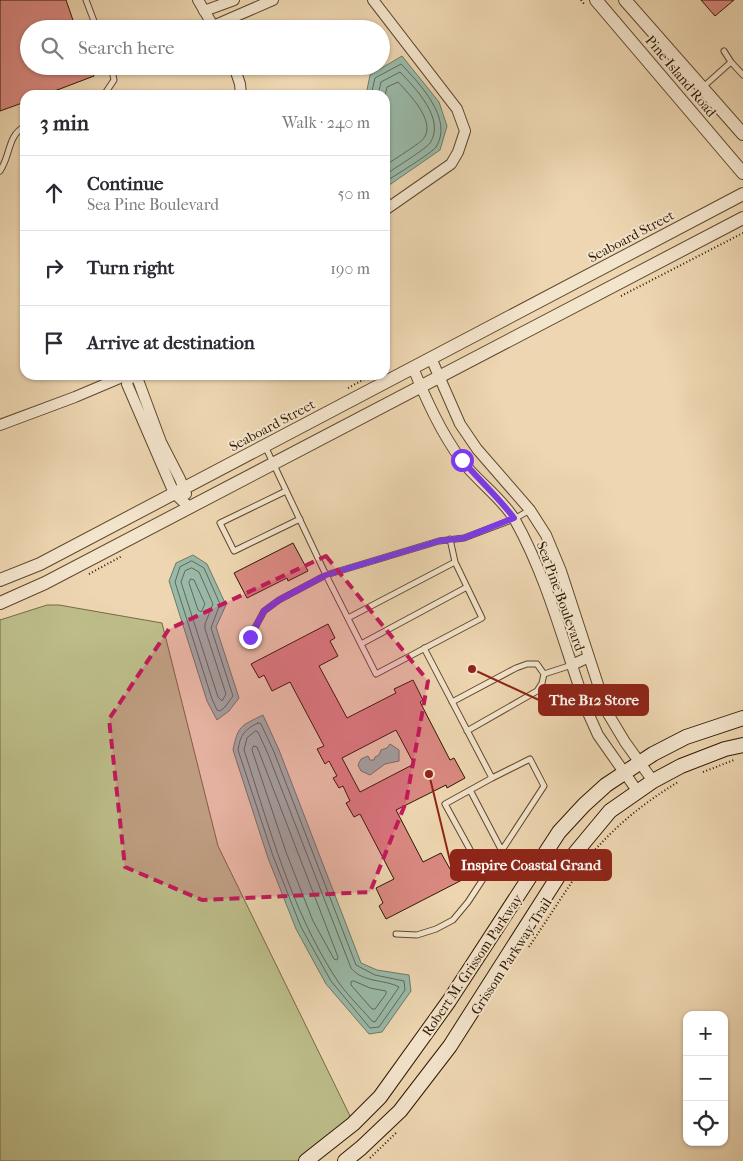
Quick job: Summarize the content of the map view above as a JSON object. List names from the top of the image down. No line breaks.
{"streets":{"main road":["Robert M. Grissom Parkway"],"street":["Pine Island Road","Seaboard Street","Sea Pine Boulevard"],"path":["Grissom Parkway Trail"]},"crossings":[["Seaboard Street","Sea Pine Boulevard"],["Sea Pine Boulevard","Robert M. Grissom Parkway"]],"places":["The B12 Store","Inspire Coastal Grand"],"page":{"search":"Search here","heading":["3 min","Walk · 240 m"],"list":[["Continue","Sea Pine Boulevard","50 m"],["Turn right","190 m"],"Arrive at destination"],"map_buttons":["+","−"]}}
